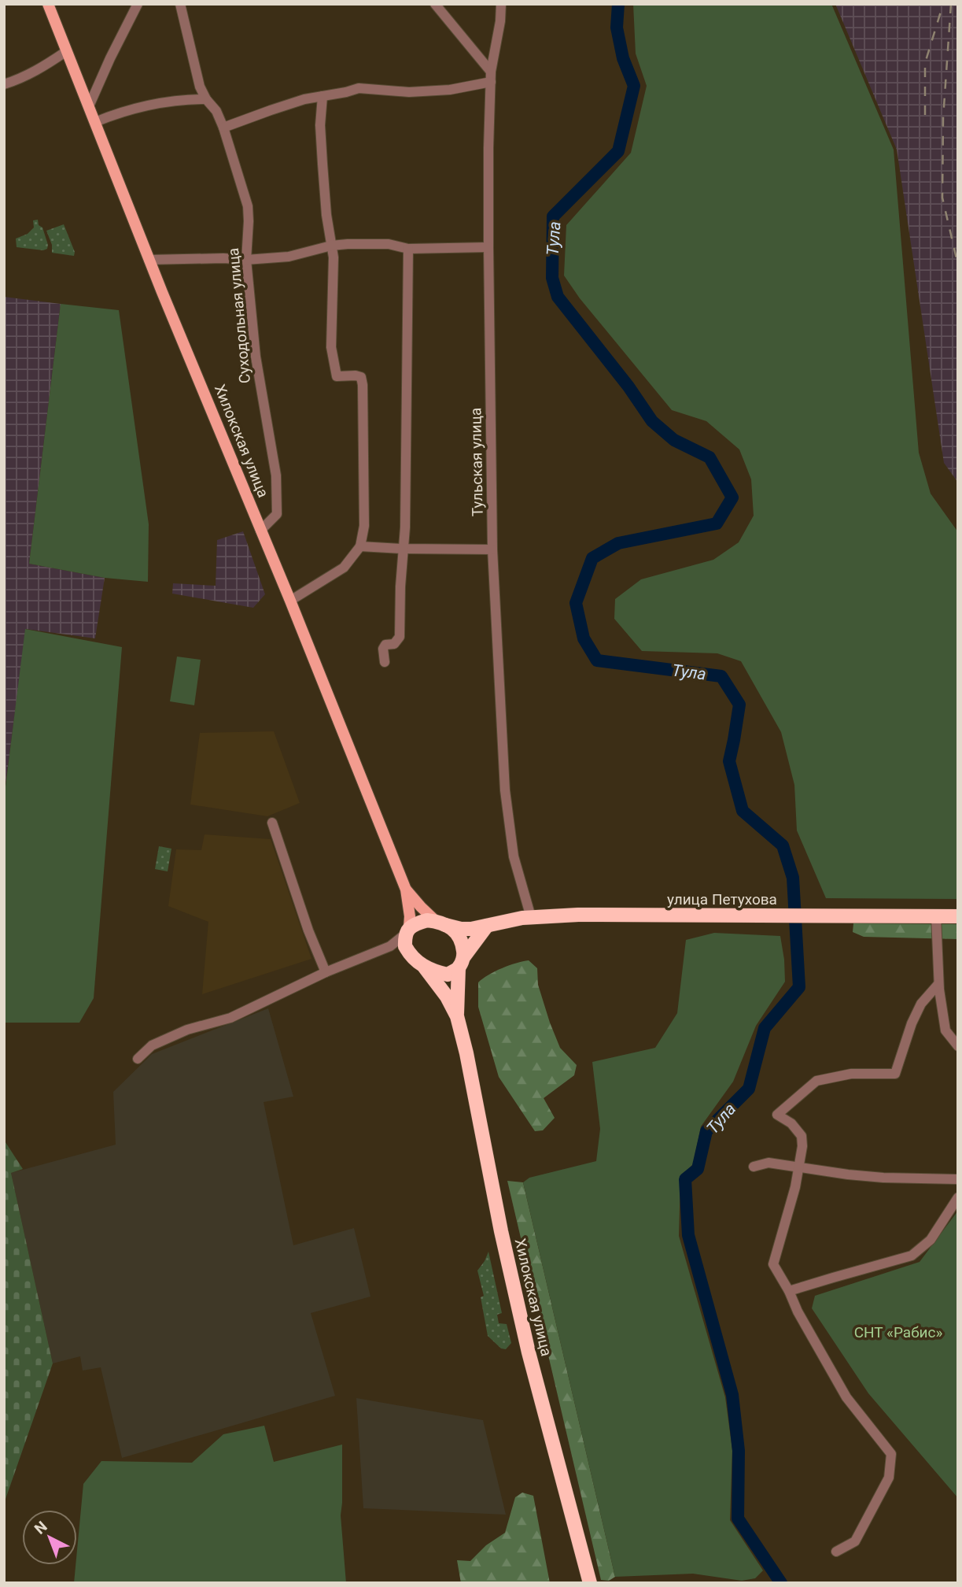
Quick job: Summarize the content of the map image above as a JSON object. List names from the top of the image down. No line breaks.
{"streets":{"highway":["Хилокская улица","улица Петухова"],"street":["Суходольная улица","Тульская улица"]},"crossings":[["Суходольная улица","Хилокская улица"],["Тульская улица","улица Петухова"]],"water":["Тула"],"parks":["СНТ «Рабис»"],"north":"top left"}
